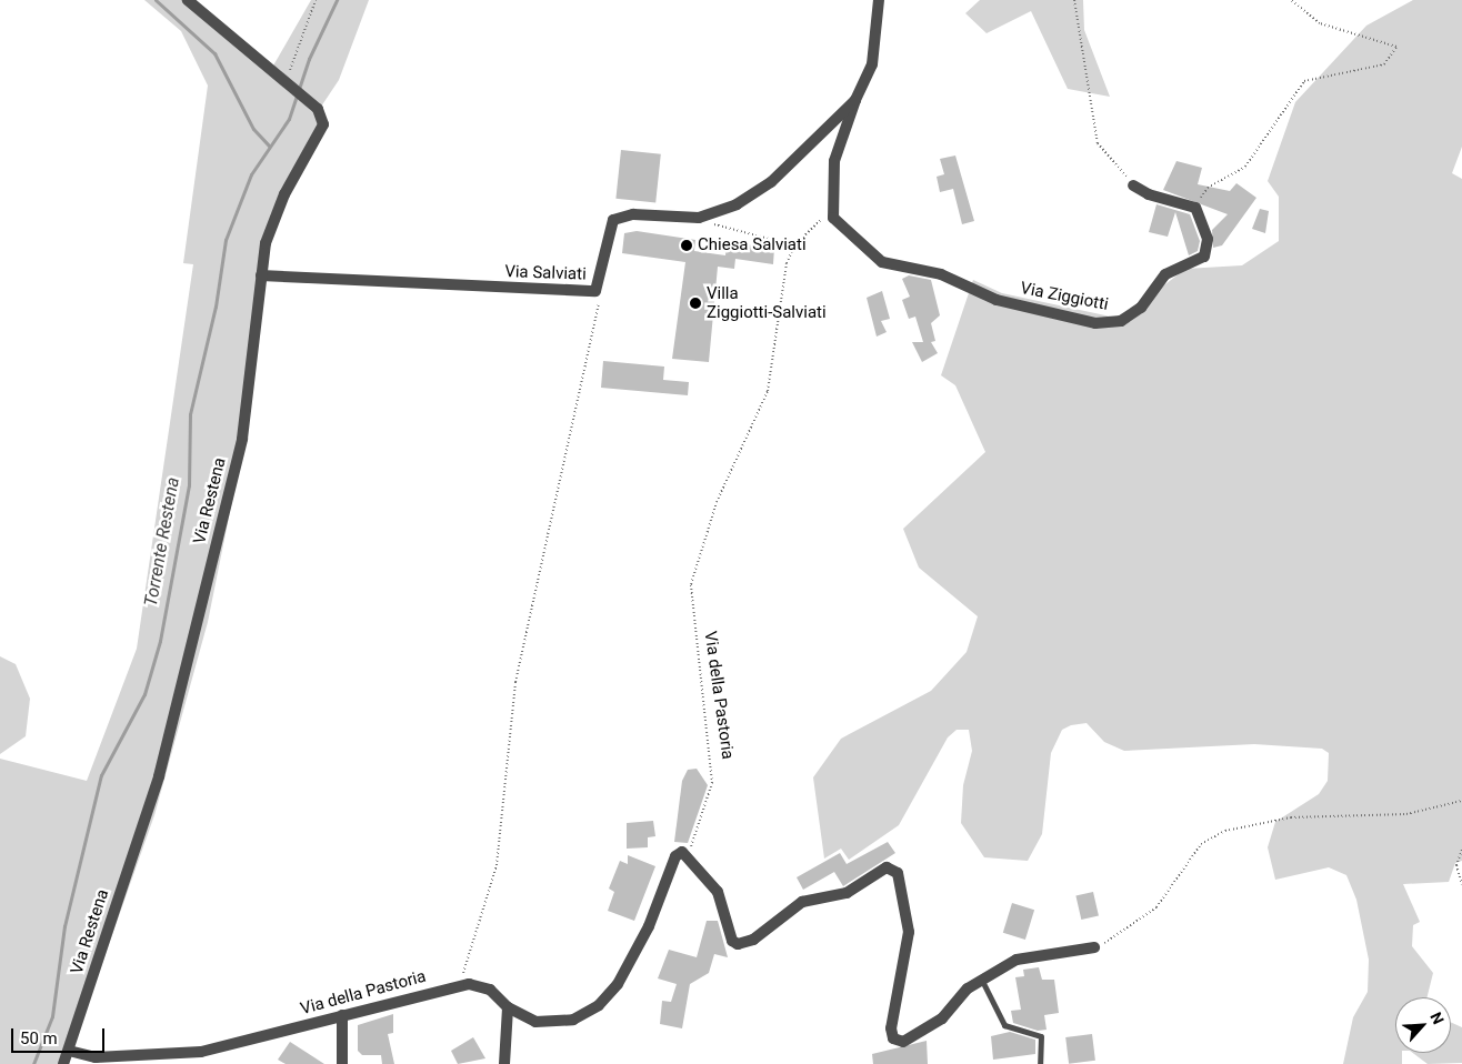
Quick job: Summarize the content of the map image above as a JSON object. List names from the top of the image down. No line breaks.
{"streets":{"street":["Via Salviati","Via Ziggiotti","Via Restena","Via della Pastoria"]},"crossings":[["Via Salviati","Via Restena"],["Via Restena","Via della Pastoria"]],"water":["Torrente Restena"],"places":["Chiesa Salviati","Villa Ziggiotti-Salviati"],"scale_bar":"50 m","north":"top right"}
